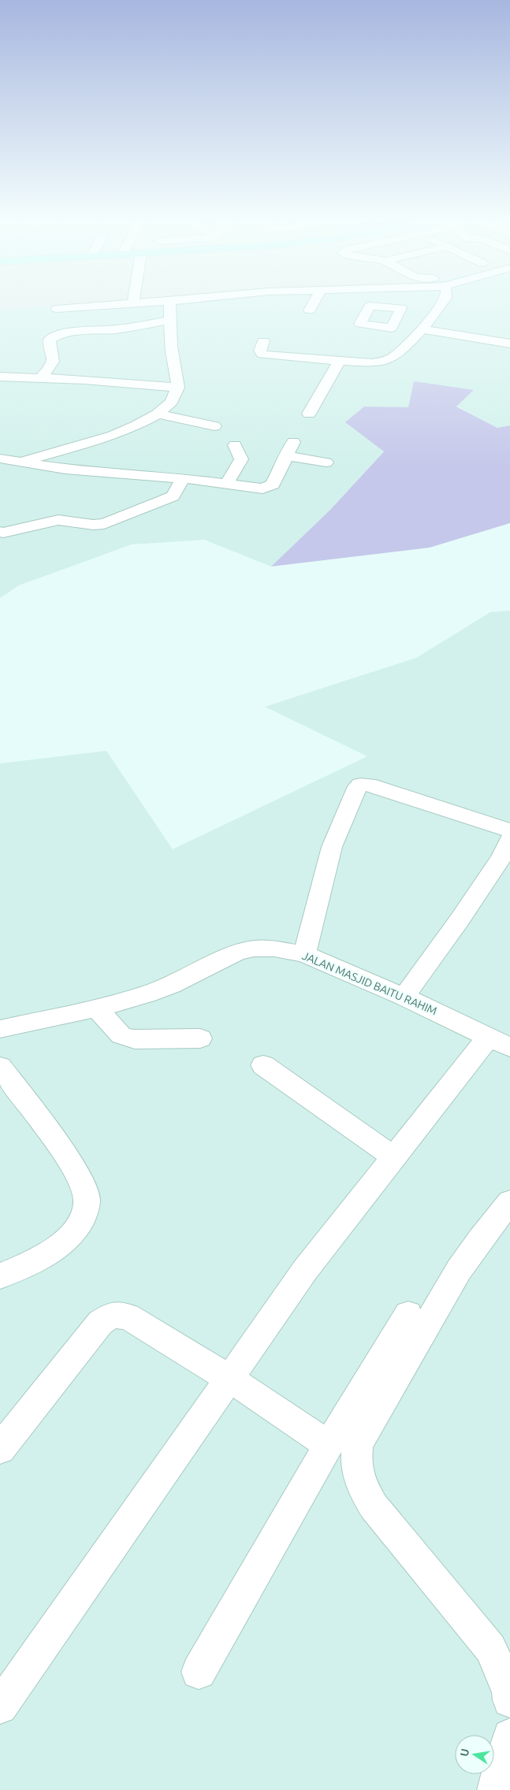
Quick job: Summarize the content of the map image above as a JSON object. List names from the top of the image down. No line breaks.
{"streets":{"street":["JALAN MASJID BAITU RAHIM"]},"north":"left"}
